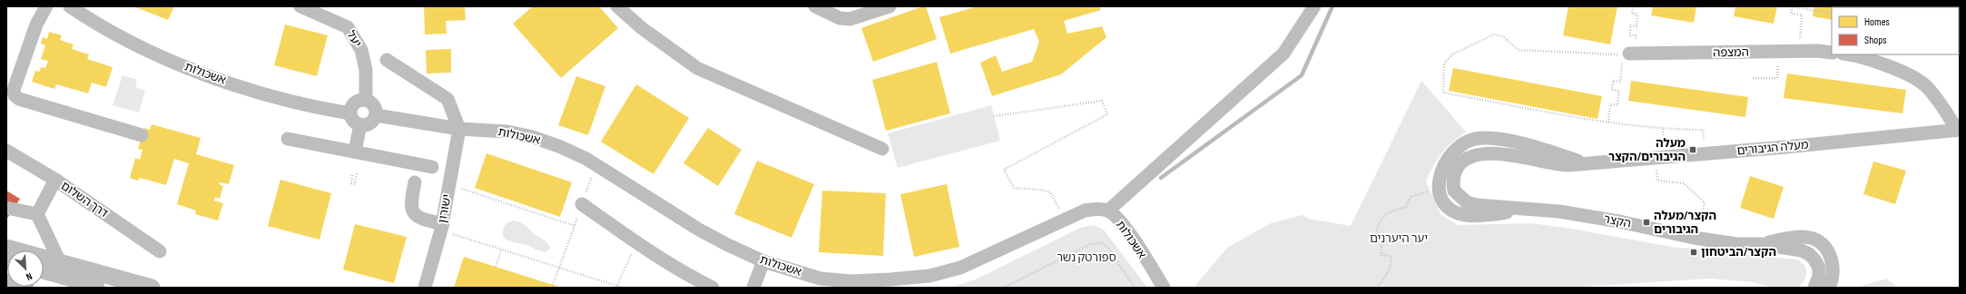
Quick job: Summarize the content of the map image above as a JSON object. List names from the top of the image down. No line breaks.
{"streets":{"street":["יעל","המצפה","אשכולות","מעלה הגיבורים","דרך השלום","ישורון","הקצר"]},"crossings":[["יעל","אשכולות"],["אשכולות","ישורון"],["מעלה הגיבורים","הקצר"]],"parks":["יער היערנים","ספורטק נשר"],"places":{"transit":["מעלה הגיבורים/הקצר","הקצר/מעלה הגיבורים","הקצר/הביטחון"]},"legend":["Homes","Shops"],"north":"bottom right"}
